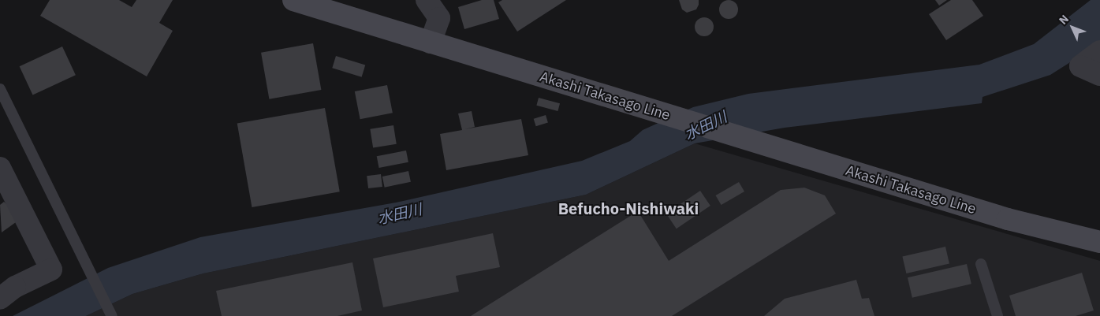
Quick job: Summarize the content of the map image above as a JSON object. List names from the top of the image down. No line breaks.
{"streets":{"main road":["Akashi Takasago Line"]},"districts":["Befucho-Nishiwaki"],"water":["水田川"],"north":"top left"}
